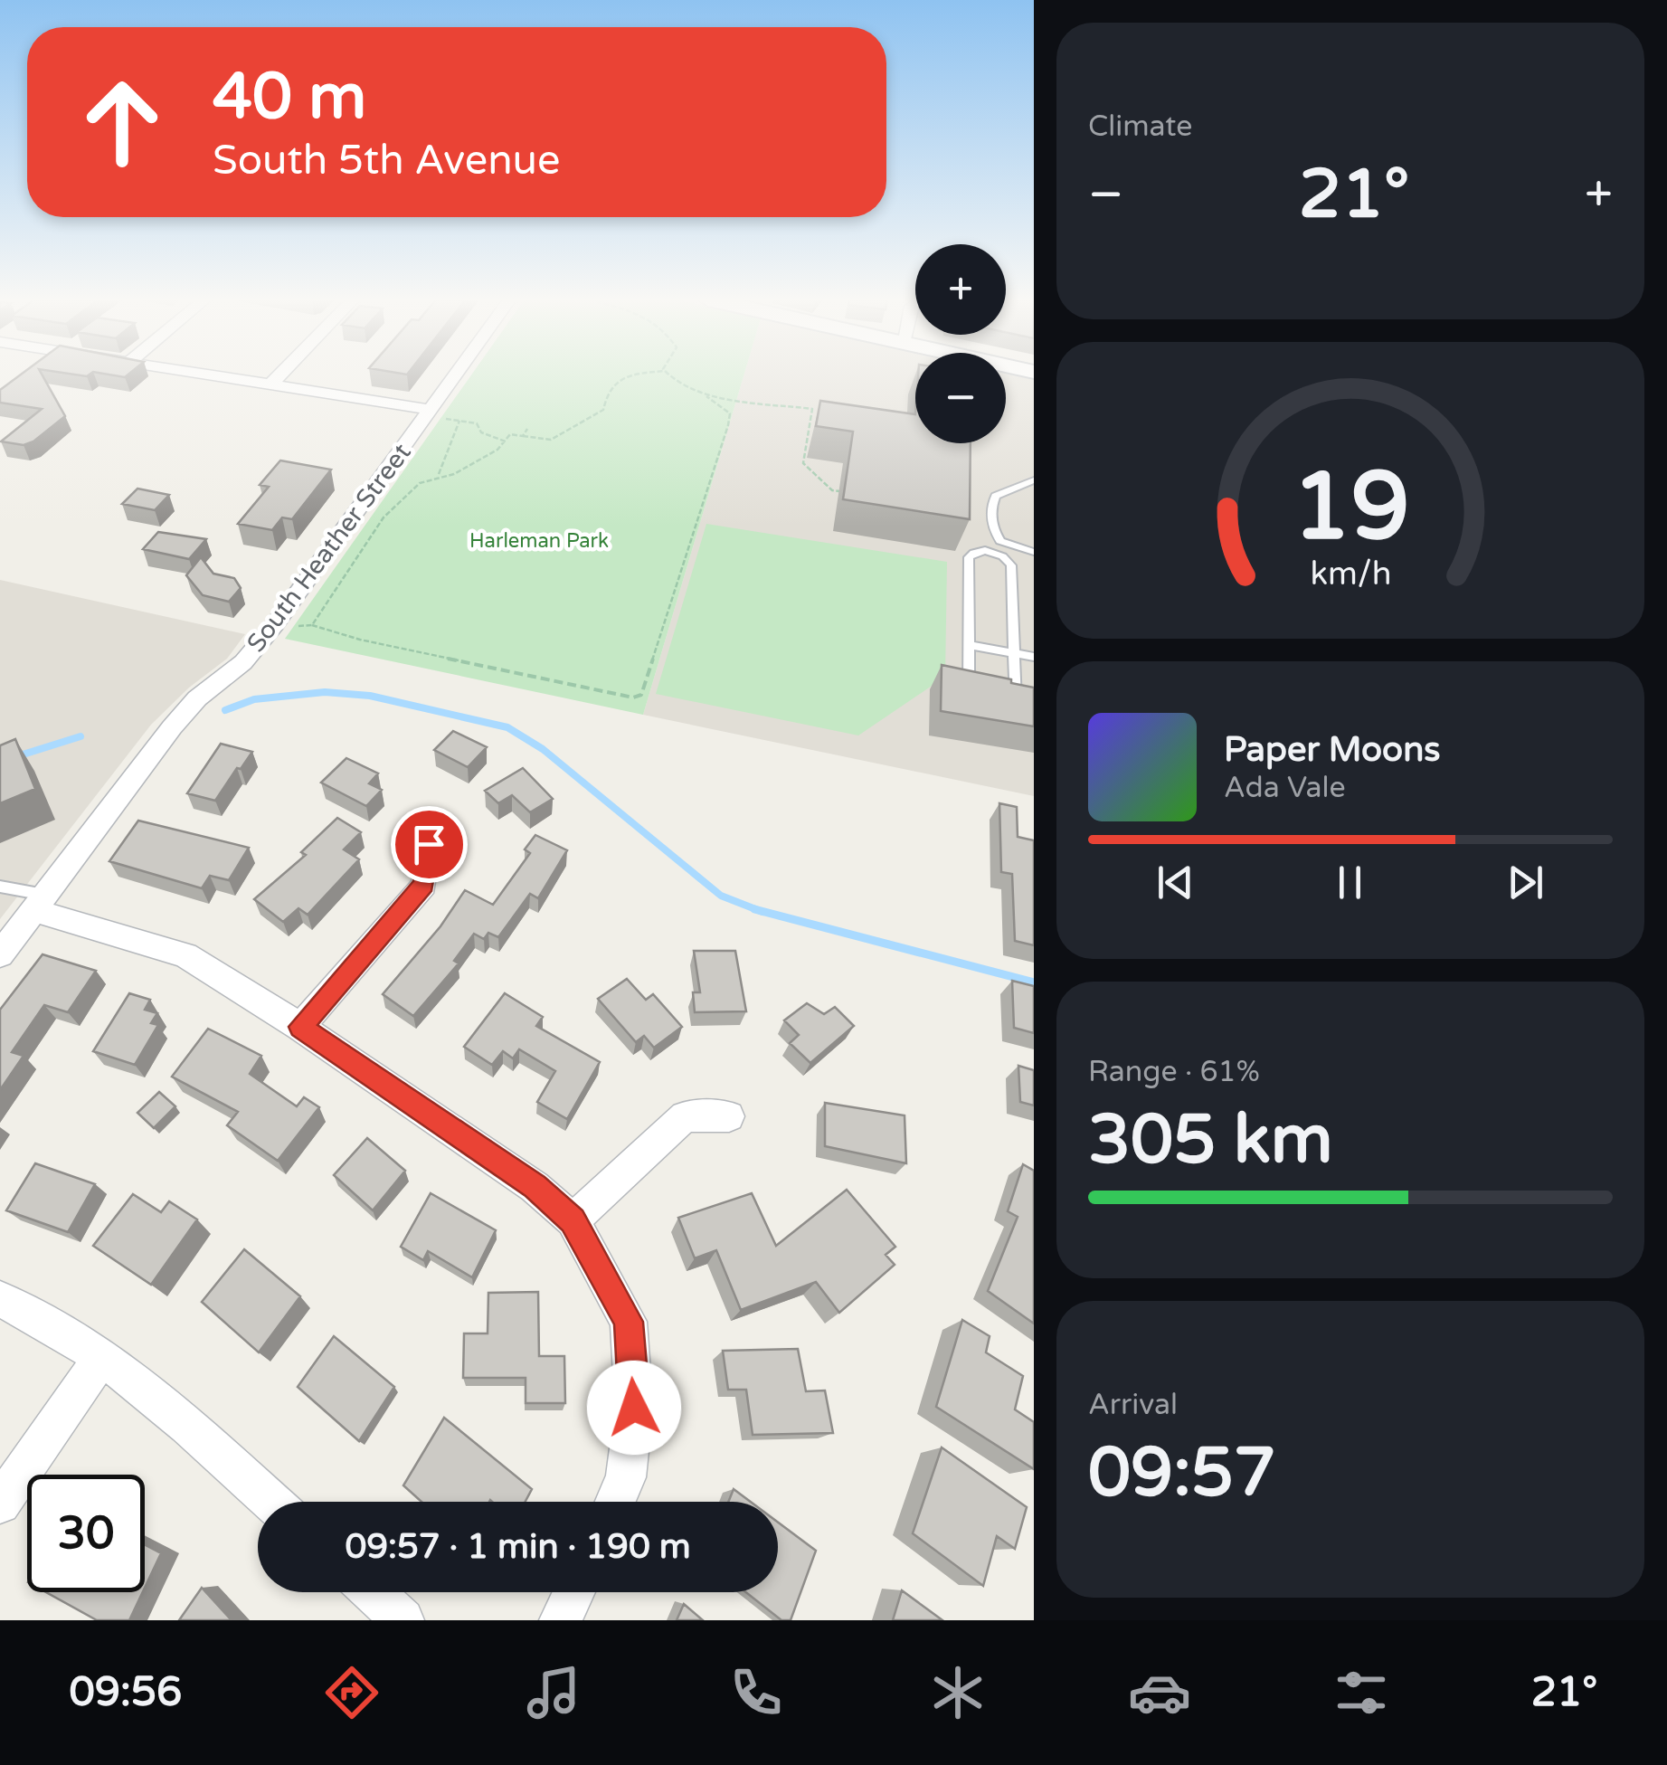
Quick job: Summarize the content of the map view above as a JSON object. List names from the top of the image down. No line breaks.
{"streets":{"street":["South Heather Street"]},"parks":["Harleman Park"],"page":{"tile":["Climate",["Range · 61%","305 km"],["Arrival","09:57"]],"turn":["40 m","South 5th Avenue"],"heat":["−","21°","+"],"map_buttons":["+","−"],"song":["Paper Moons","Ada Vale"],"limit":"30","trip":"09:57 · 1 min · 190 m","tabs":["09:56","21°"],"gauge":["19","km/h"]}}
